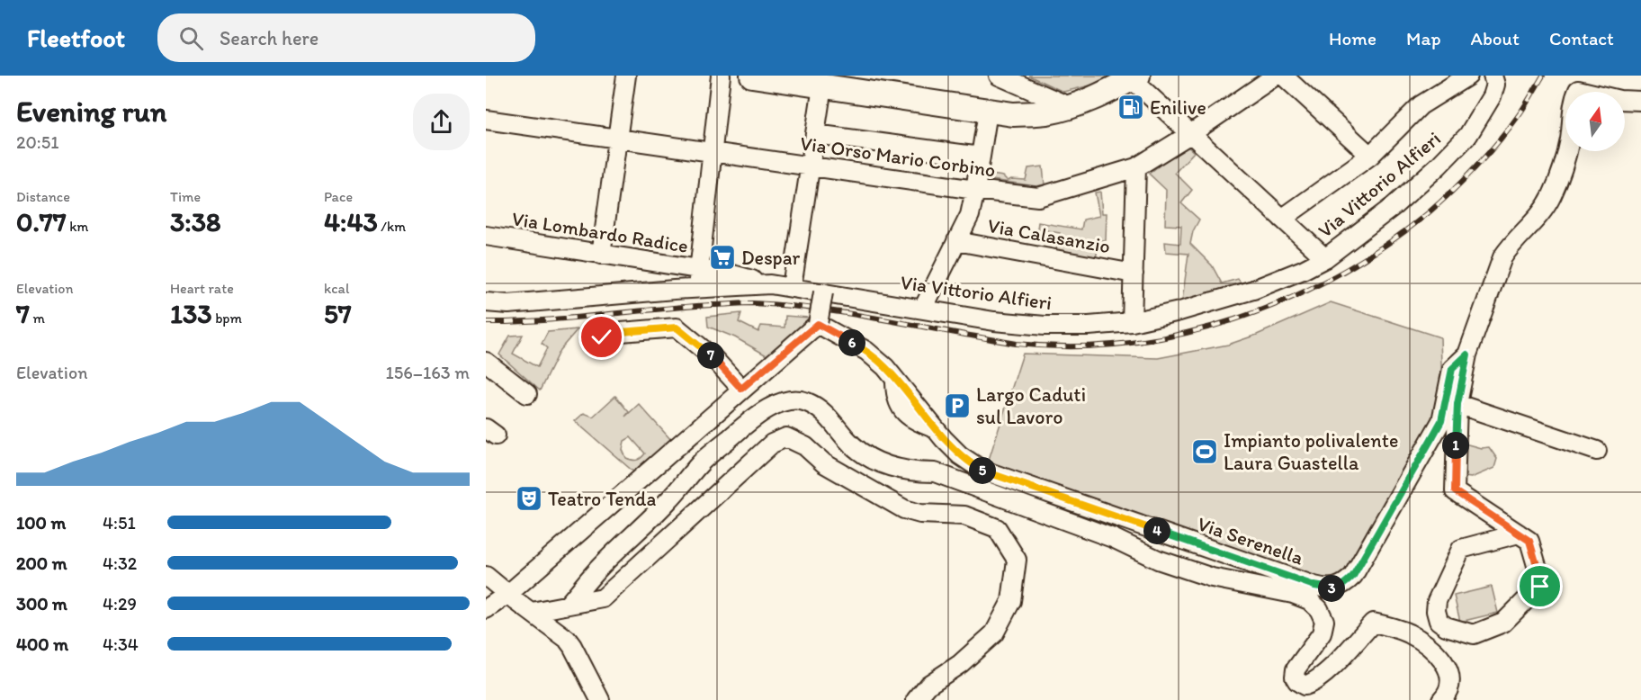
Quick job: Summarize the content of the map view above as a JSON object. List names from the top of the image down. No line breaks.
{"streets":{"street":["Via Orso Mario Corbino","Via Vittorio Alfieri","Via Lombardo Radice","Via Calasanzio","Via Serenella"]},"crossings":[["Via Vittorio Alfieri","Via Lombardo Radice"]],"places":{"fuel station":["Enilive"],"supermarket":["Despar"],"parking":["Largo Caduti sul Lavoro"],"sports":["Impianto polivalente Laura Guastella"],"theatre":["Teatro Tenda"]},"north":"top","page":{"header":"Fleetfoot","search":"Search here","nav":["Home","Map","About","Contact"],"heading":["Evening run","20:51"],"stats":[["Distance","0.77 km"],["Time","3:38"],["Pace","4:43 /km"],["Elevation","7 m"],["Heart rate","133 bpm"],["kcal","57"]],"pins":["6","7","1","5","4","3"],"chart":["Elevation","156–163 m"],"list":[{"name":"100 m","note":"4:51"},{"name":"200 m","note":"4:32"},{"name":"300 m","note":"4:29"},{"name":"400 m","note":"4:34"}]}}
